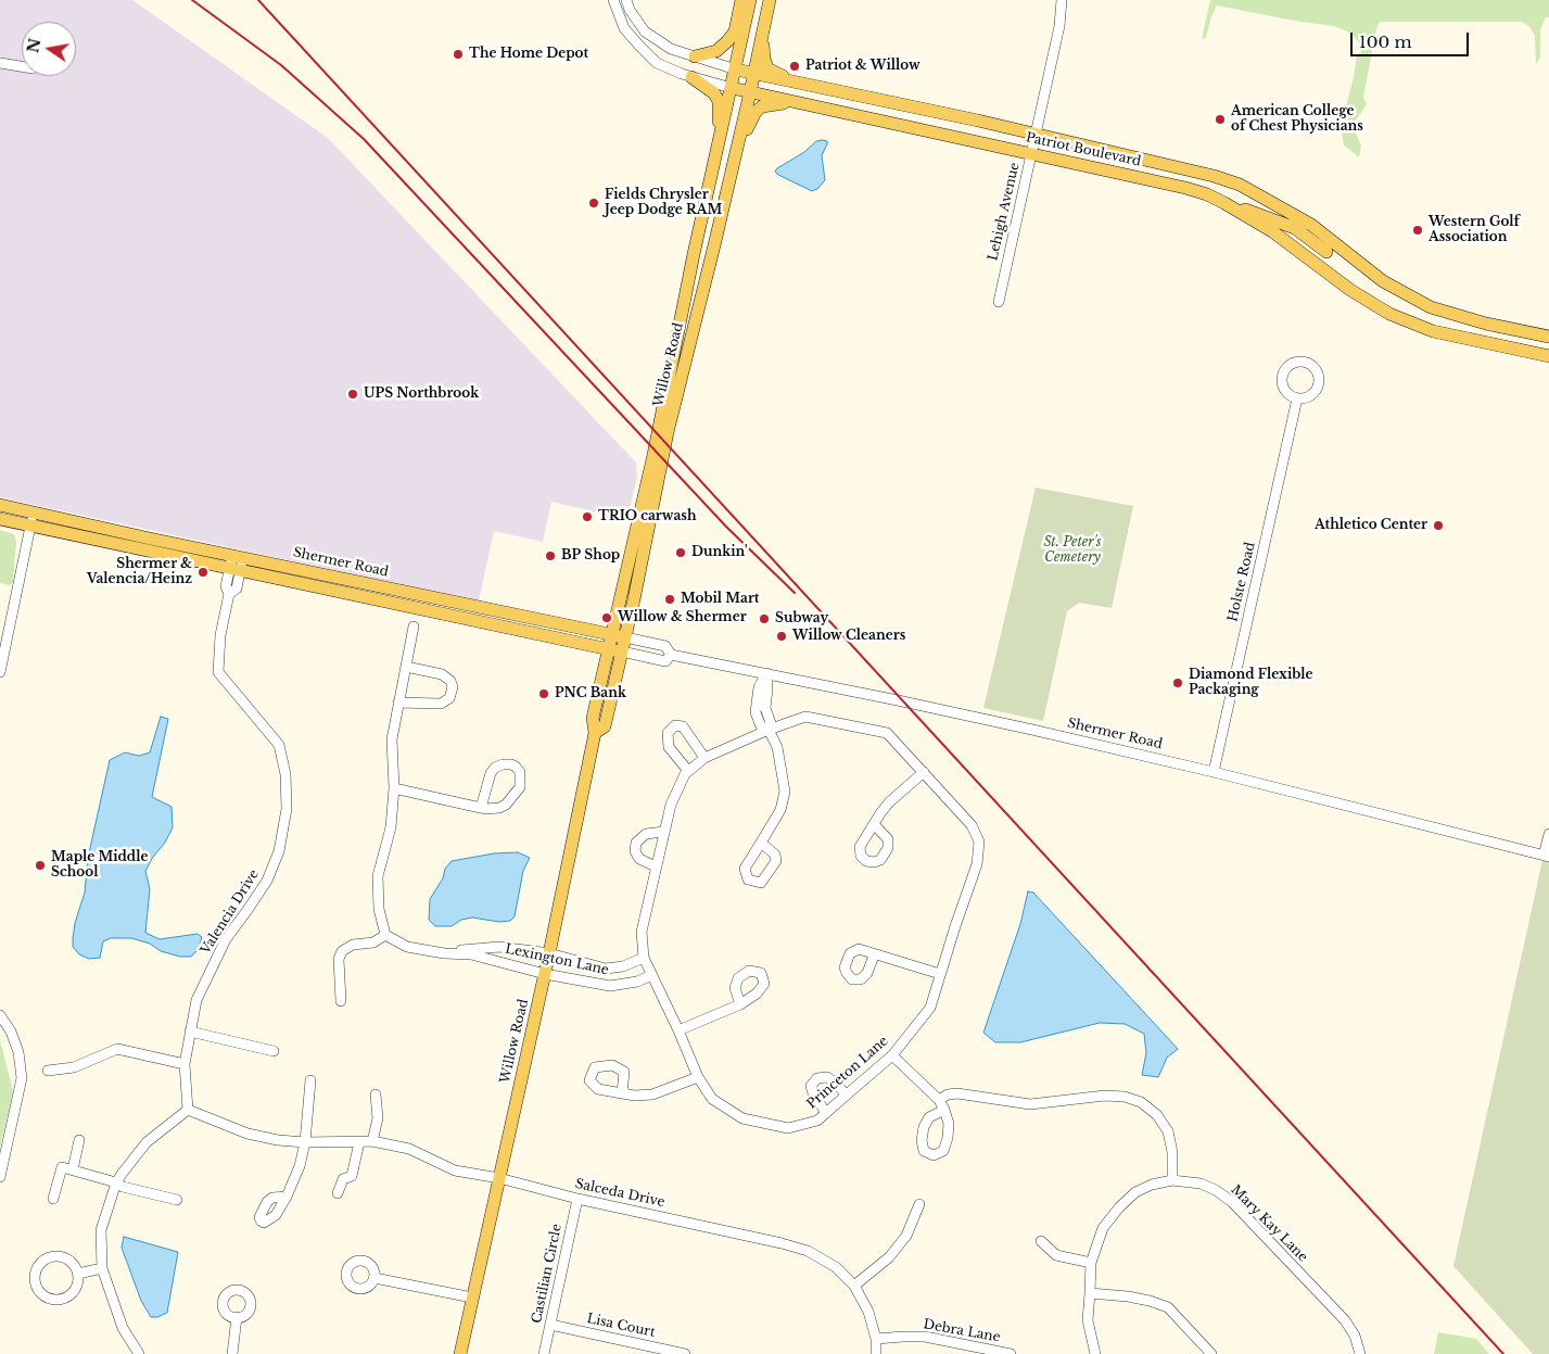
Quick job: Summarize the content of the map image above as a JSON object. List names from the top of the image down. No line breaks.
{"streets":{"main road":["Patriot Boulevard","Willow Road","Shermer Road"],"street":["Lehigh Avenue","Holste Road","Valencia Drive","Lexington Lane","Princeton Lane","Salceda Drive","Mary Kay Lane","Castilian Circle","Lisa Court","Debra Lane"]},"crossings":[["Patriot Boulevard","Lehigh Avenue"],["Patriot Boulevard","Willow Road"],["Willow Road","Shermer Road"],["Willow Road","Lexington Lane"],["Willow Road","Salceda Drive"],["Shermer Road","Holste Road"],["Shermer Road","Valencia Drive"],["Valencia Drive","Salceda Drive"],["Lexington Lane","Princeton Lane"],["Salceda Drive","Castilian Circle"],["Salceda Drive","Debra Lane"],["Castilian Circle","Lisa Court"]],"parks":["St. Peter's Cemetery"],"places":["The Home Depot","Patriot & Willow","American College of Chest Physicians","Fields Chrysler Jeep Dodge RAM","Western Golf Association","UPS Northbrook","TRIO carwash","Athletico Center","Dunkin'","BP Shop","Shermer & Valencia/Heinz","Mobil Mart","Willow & Shermer","Subway","Willow Cleaners","Diamond Flexible Packaging","PNC Bank","Maple Middle School"],"scale_bar":"100 m","north":"left"}
